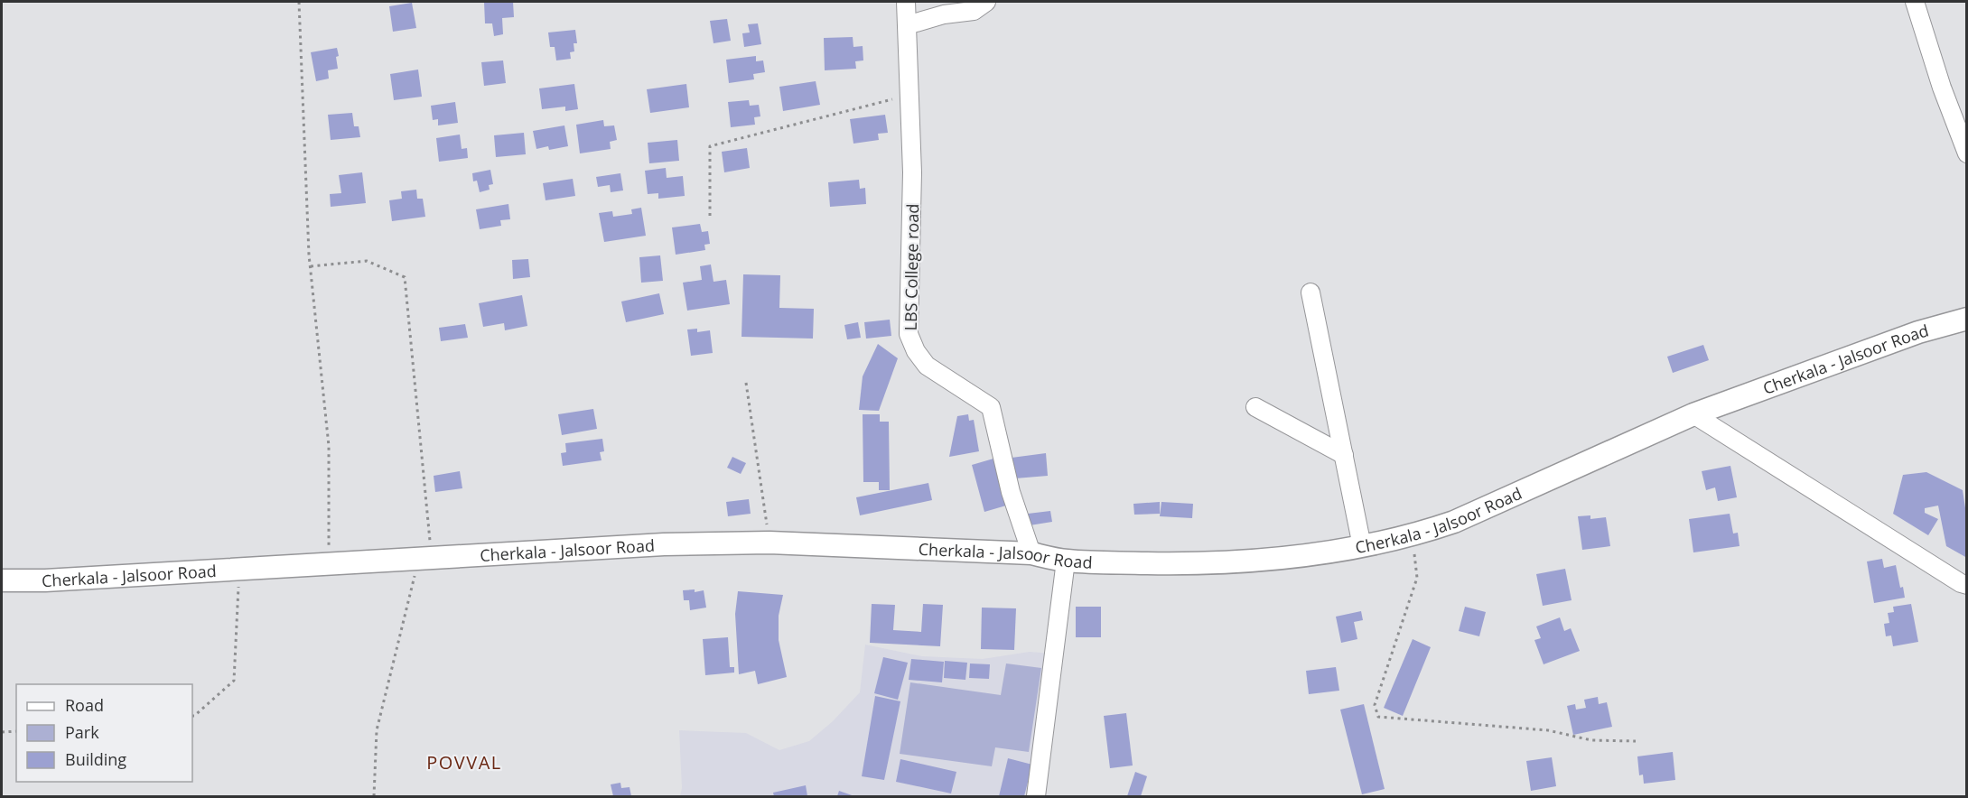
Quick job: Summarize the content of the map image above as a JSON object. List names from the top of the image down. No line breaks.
{"streets":{"main road":["Cherkala - Jalsoor Road"],"street":["LBS College road"]},"crossings":[["LBS College road","Cherkala - Jalsoor Road"]],"districts":["POVVAL"],"legend":["Road","Park","Building"]}
